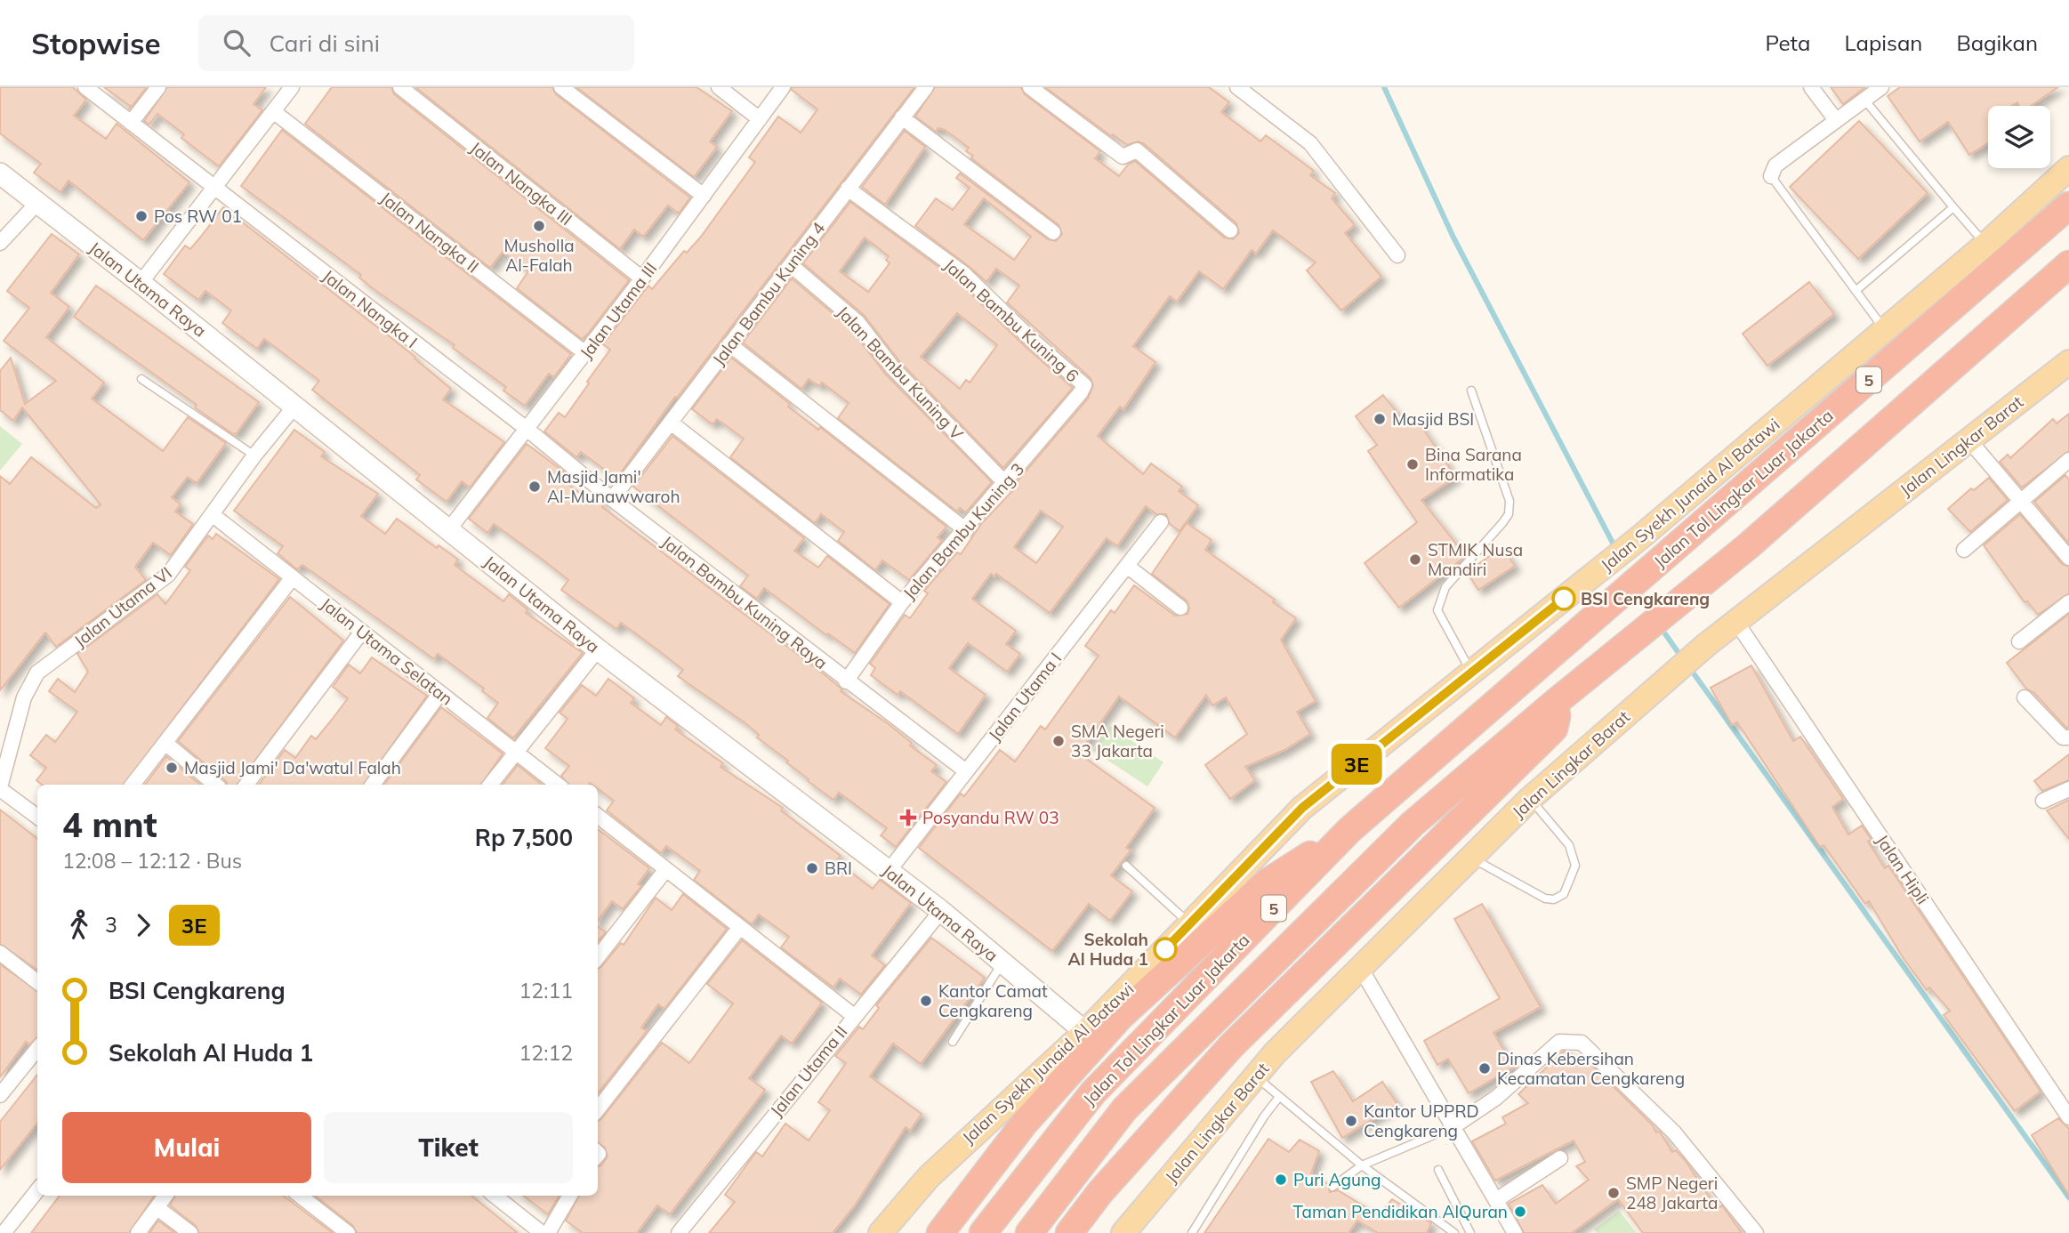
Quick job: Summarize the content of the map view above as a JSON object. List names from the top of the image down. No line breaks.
{"streets":{"highway":["5","Jalan Tol Lingkar Luar Jakarta"],"main road":["Jalan Utama Raya","Jalan Lingkar Barat","Jalan Syekh Junaid Al Batawi"],"street":["Jalan Nangka III","Jalan Nangka II","Jalan Bambu Kuning 4","Jalan Nangka I","Jalan Utama III","Jalan Bambu Kuning 6","Jalan Bambu Kuning V","Jalan Bambu Kuning 3","Jalan Bambu Kuning Raya","Jalan Utama VI","Jalan Utama Selatan","Jalan Utama I","Jalan Hipli","Jalan Utama II"]},"crossings":[["Jalan Nangka III","Jalan Utama III"],["Jalan Nangka II","Jalan Utama III"],["Jalan Utama Raya","Jalan Utama III"],["Jalan Utama Raya","Jalan Syekh Junaid Al Batawi"],["Jalan Utama Raya","Jalan Utama VI"],["Jalan Utama Raya","Jalan Utama I"],["Jalan Utama Raya","Jalan Utama II"],["Jalan Bambu Kuning 4","Jalan Bambu Kuning 6"],["Jalan Bambu Kuning 4","Jalan Bambu Kuning V"],["Jalan Bambu Kuning 4","Jalan Bambu Kuning Raya"],["Jalan Nangka I","Jalan Utama III"],["Jalan Nangka I","Jalan Bambu Kuning Raya"],["Jalan Utama III","Jalan Bambu Kuning Raya"],["Jalan Bambu Kuning 6","Jalan Bambu Kuning 3"],["Jalan Bambu Kuning V","Jalan Bambu Kuning 3"],["Jalan Lingkar Barat","Jalan Hipli"],["Jalan Bambu Kuning 3","Jalan Bambu Kuning Raya"],["Jalan Bambu Kuning Raya","Jalan Utama I"],["Jalan Utama VI","Jalan Utama Selatan"]],"places":{"other":["Pos RW 01","Musholla Al-Falah","Masjid BSI","Bina Sarana Informatika","Masjid Jami' Al-Munawwaroh","STMIK Nusa Mandiri","BSI Cengkareng","SMA Negeri 33 Jakarta","Masjid Jami' Da'watul Falah","BRI","Sekolah Al Huda 1","Kantor Camat Cengkareng","Dinas Kebersihan Kecamatan Cengkareng","Kantor UPPRD Cengkareng","Puri Agung","SMP Negeri 248 Jakarta","Taman Pendidikan AlQuran"],"health":["Posyandu RW 03"]},"lines":["bus line 3E"],"page":{"header":"Stopwise","search":"Cari di sini","nav":["Peta","Lapisan","Bagikan"],"on_map":"3E","heading":["4 mnt","12:08 – 12:12 · Bus","Rp 7,500"],"legs":["3","3E"],"list":[{"name":"BSI Cengkareng","value":"12:11"},{"name":"Sekolah Al Huda 1","value":"12:12"}],"buttons":["Mulai","Tiket"]}}
